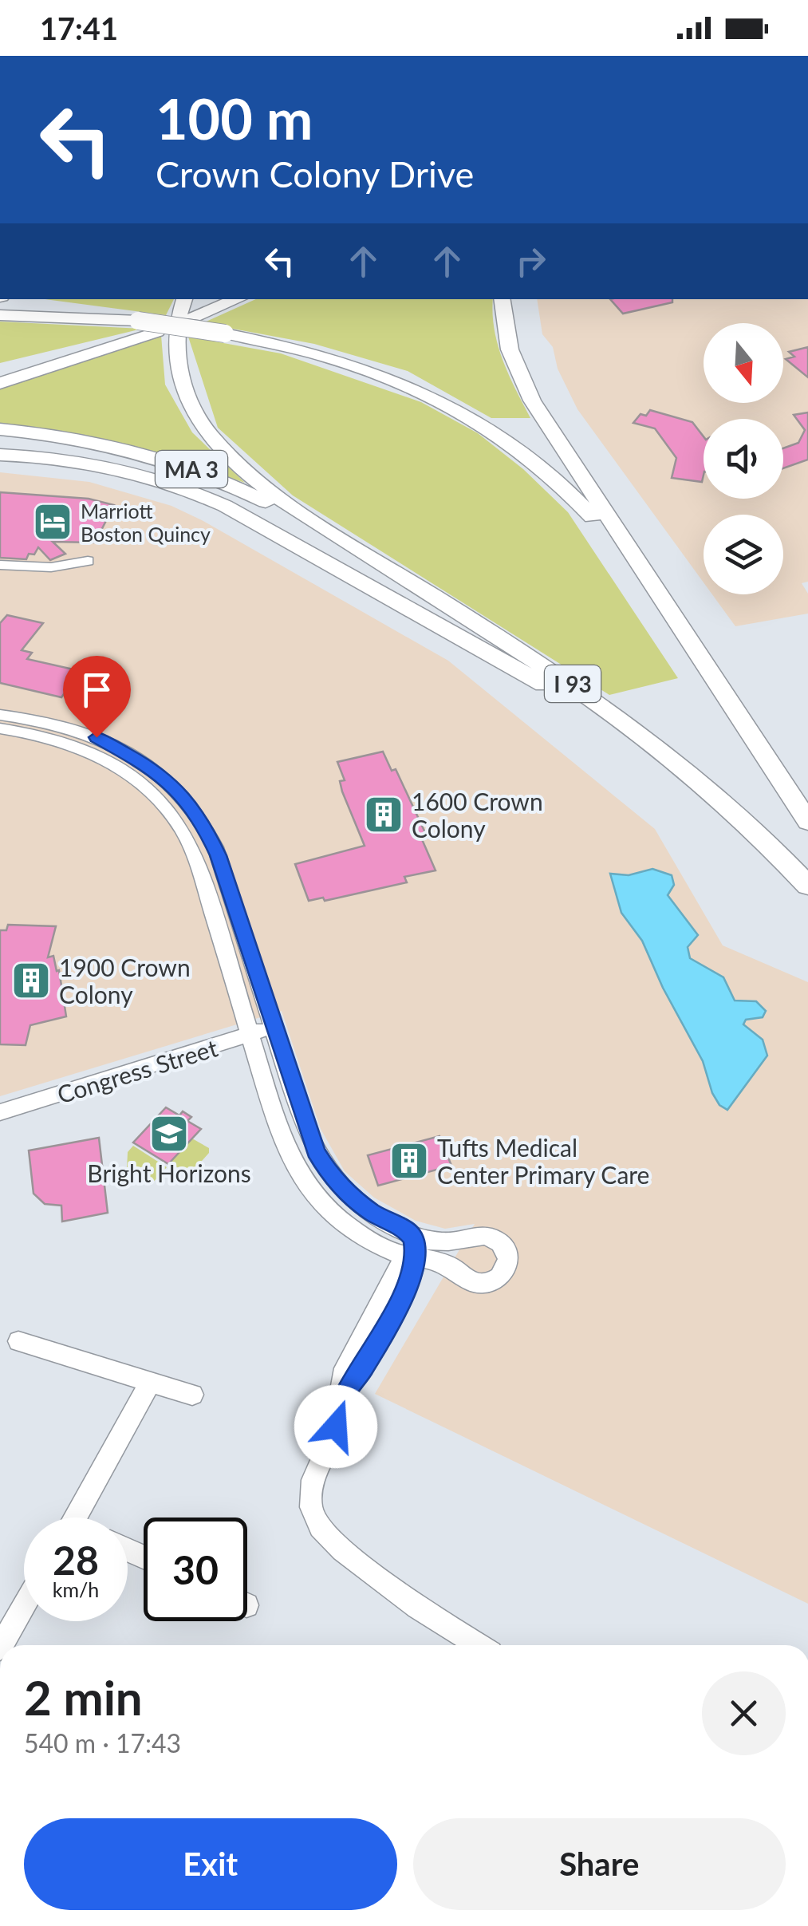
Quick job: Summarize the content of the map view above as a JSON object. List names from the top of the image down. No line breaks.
{"streets":{"highway":["MA 3","I 93"],"street":["Congress Street"]},"crossings":[["MA 3","I 93"]],"places":{"hotel":["Marriott Boston Quincy"],"building":["1600 Crown Colony","1900 Crown Colony","Tufts Medical Center Primary Care"],"school or university":["Bright Horizons"]},"north":"bottom","page":{"status":"17:41","turn":["100 m","Crown Colony Drive"],"speed":"28 km/h","limit":"30","heading":["2 min","540 m · 17:43"],"buttons":["Exit","Share"]}}
